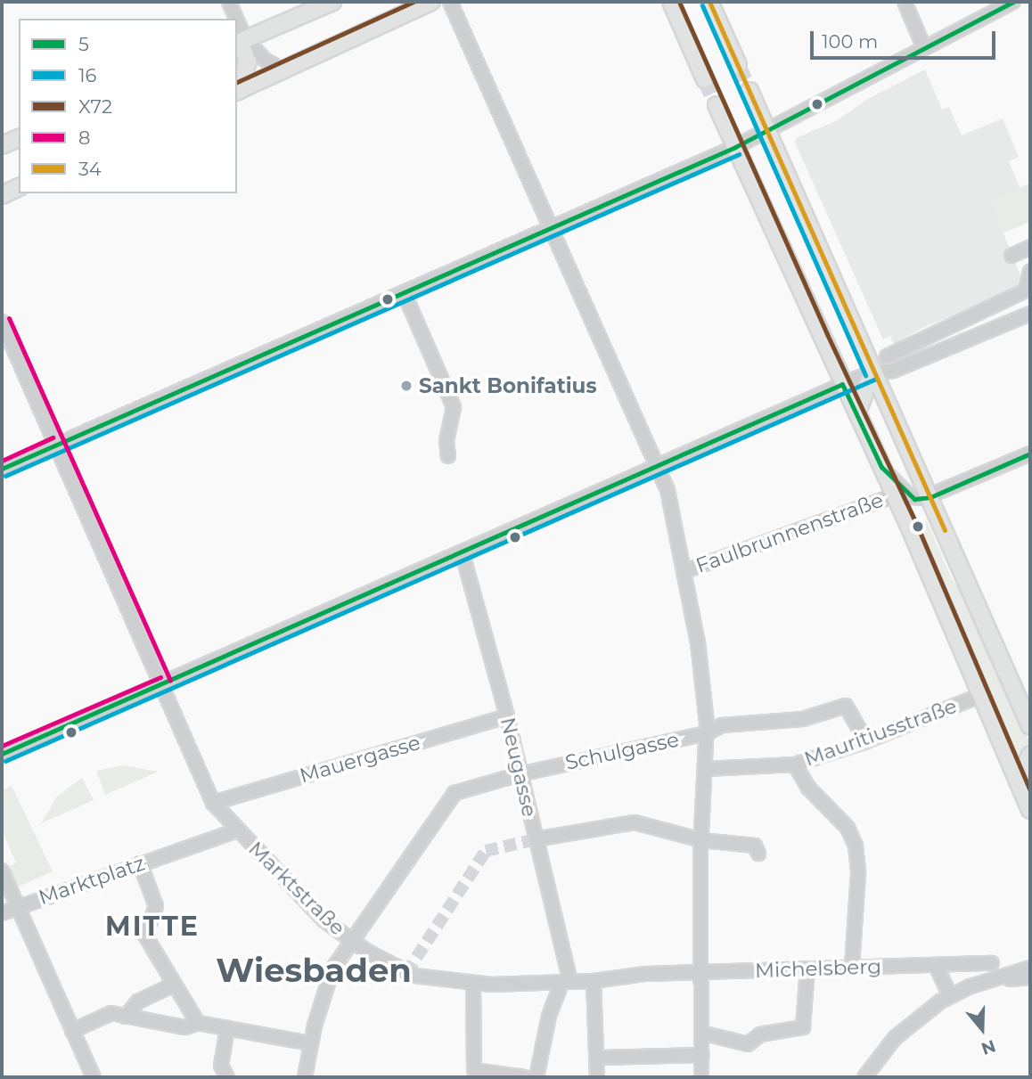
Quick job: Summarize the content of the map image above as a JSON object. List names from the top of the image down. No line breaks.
{"streets":{"street":["Faulbrunnenstraße","Mauritiusstraße","Schulgasse","Mauergasse","Neugasse","Marktplatz","Marktstraße","Michelsberg"]},"crossings":[["Mauritiusstraße","Schulgasse"],["Schulgasse","Neugasse"],["Schulgasse","Marktstraße"],["Mauergasse","Neugasse"],["Mauergasse","Marktstraße"],["Neugasse","Marktstraße"],["Marktplatz","Marktstraße"],["Marktstraße","Michelsberg"]],"districts":["MITTE","Wiesbaden"],"places":["Sankt Bonifatius"],"lines":["transit line 5","transit line X72","transit line 34","transit line 16","transit line 8"],"legend":["5","16","X72","8","34"],"scale_bar":"100 m","north":"bottom"}
